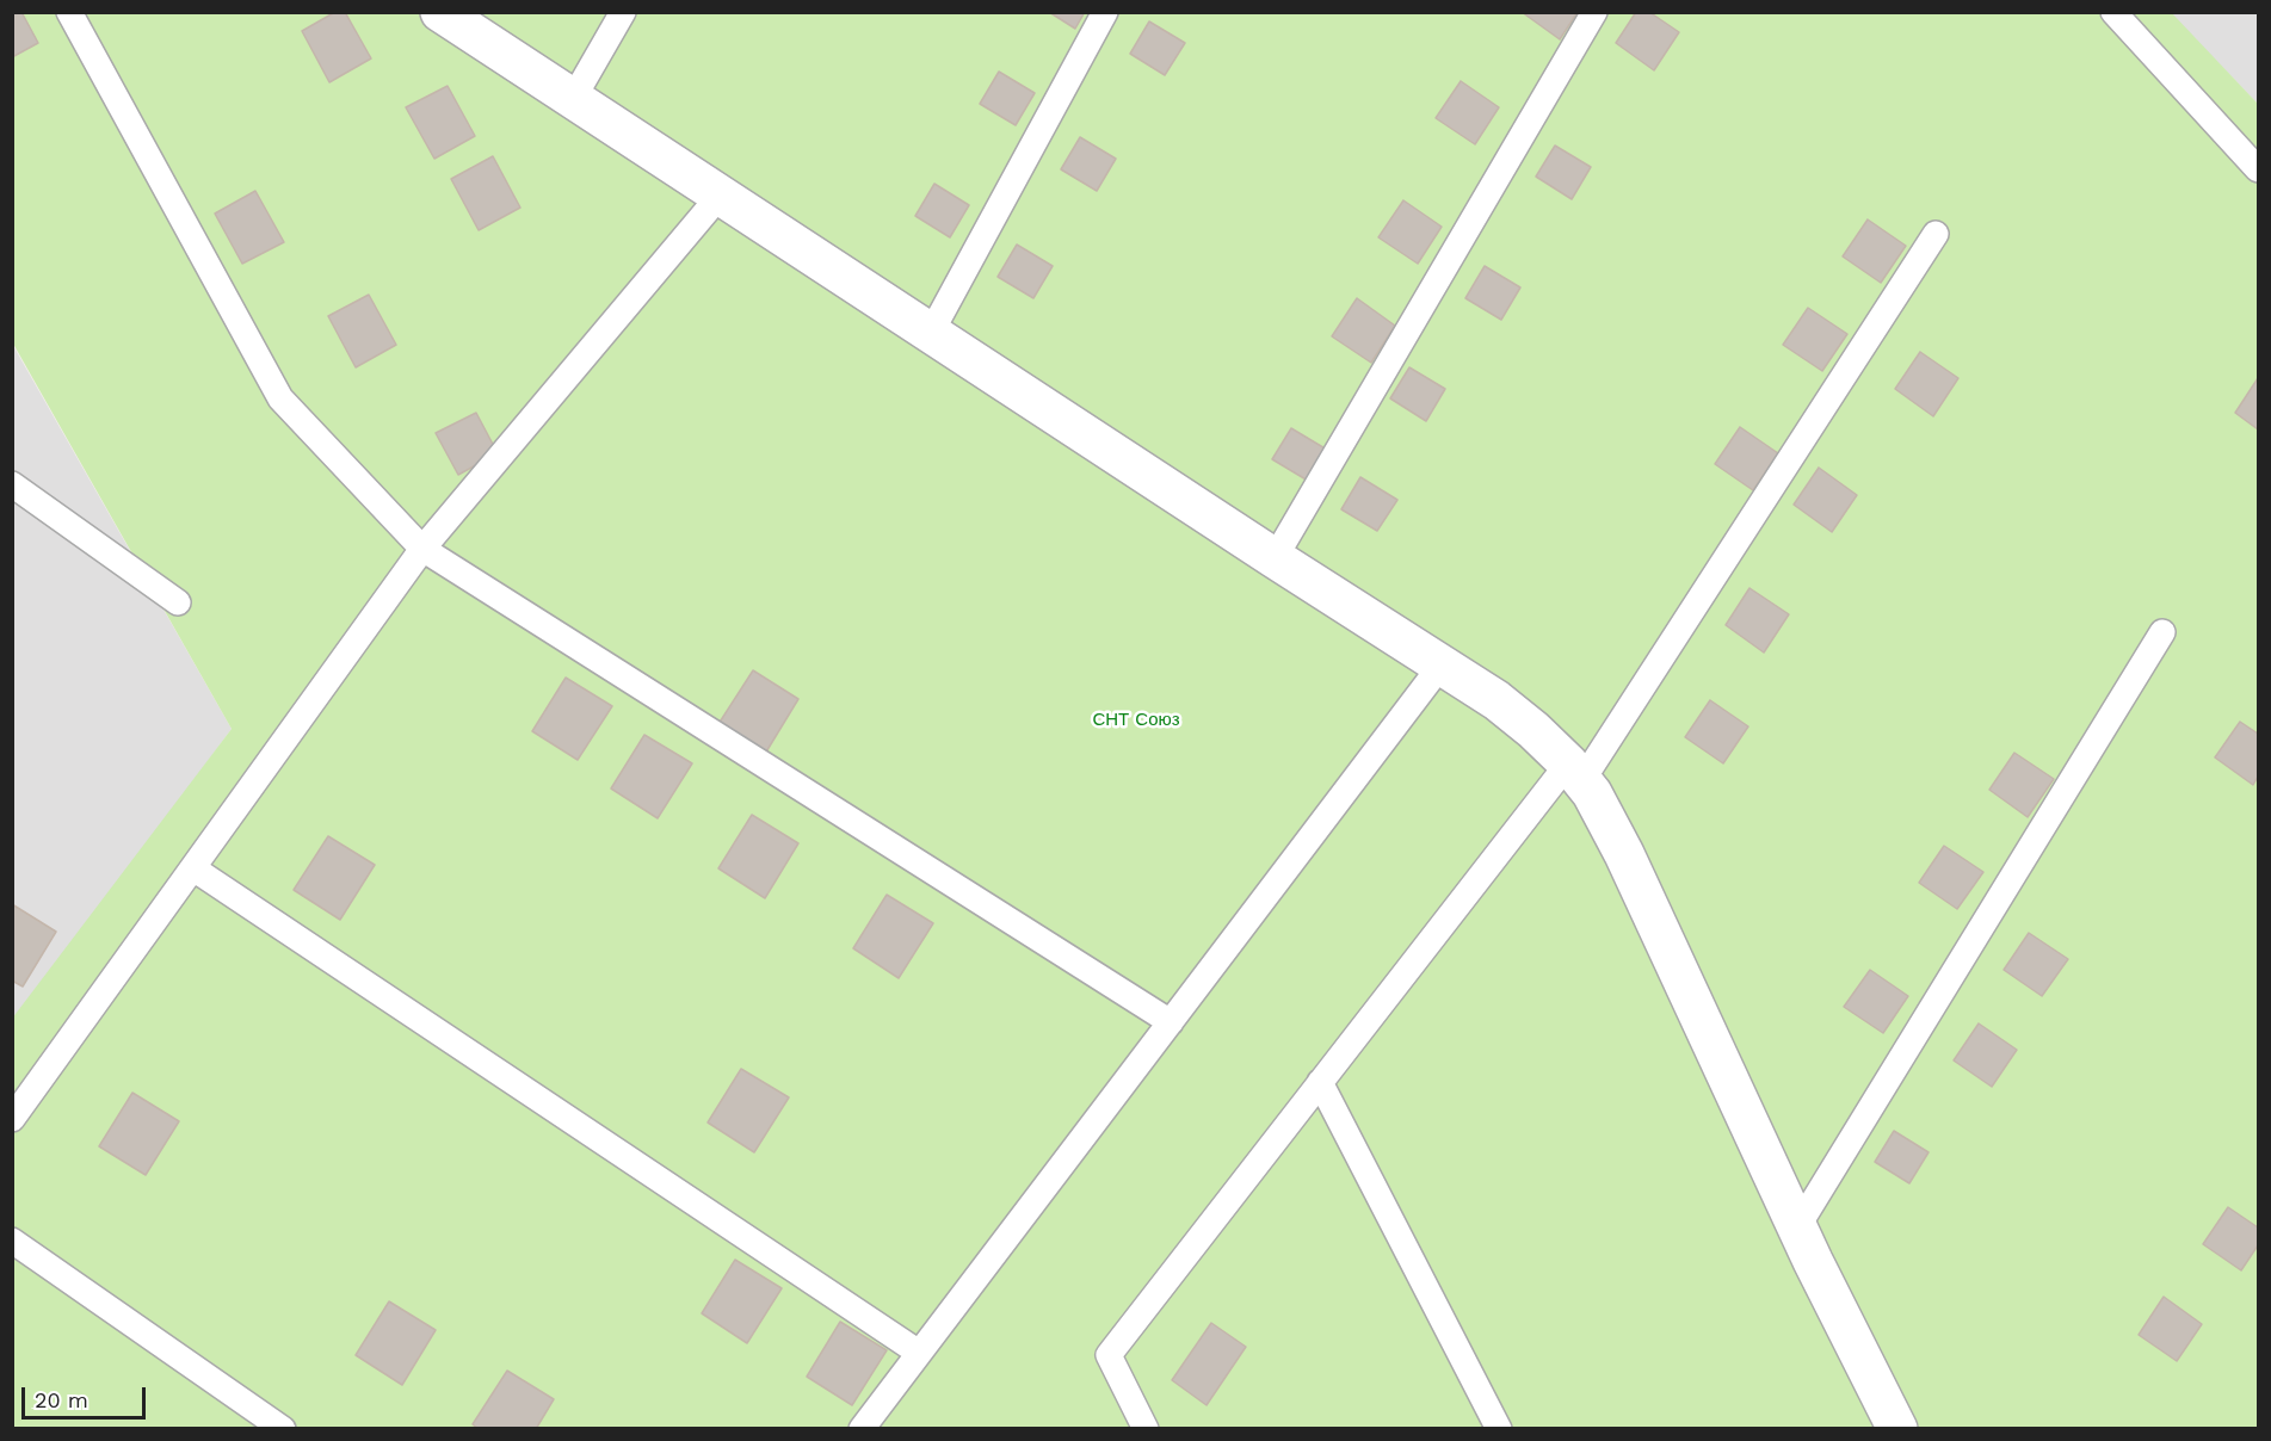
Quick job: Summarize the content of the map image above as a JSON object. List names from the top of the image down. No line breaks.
{"parks":["СНТ Союз"],"scale_bar":"20 m"}
